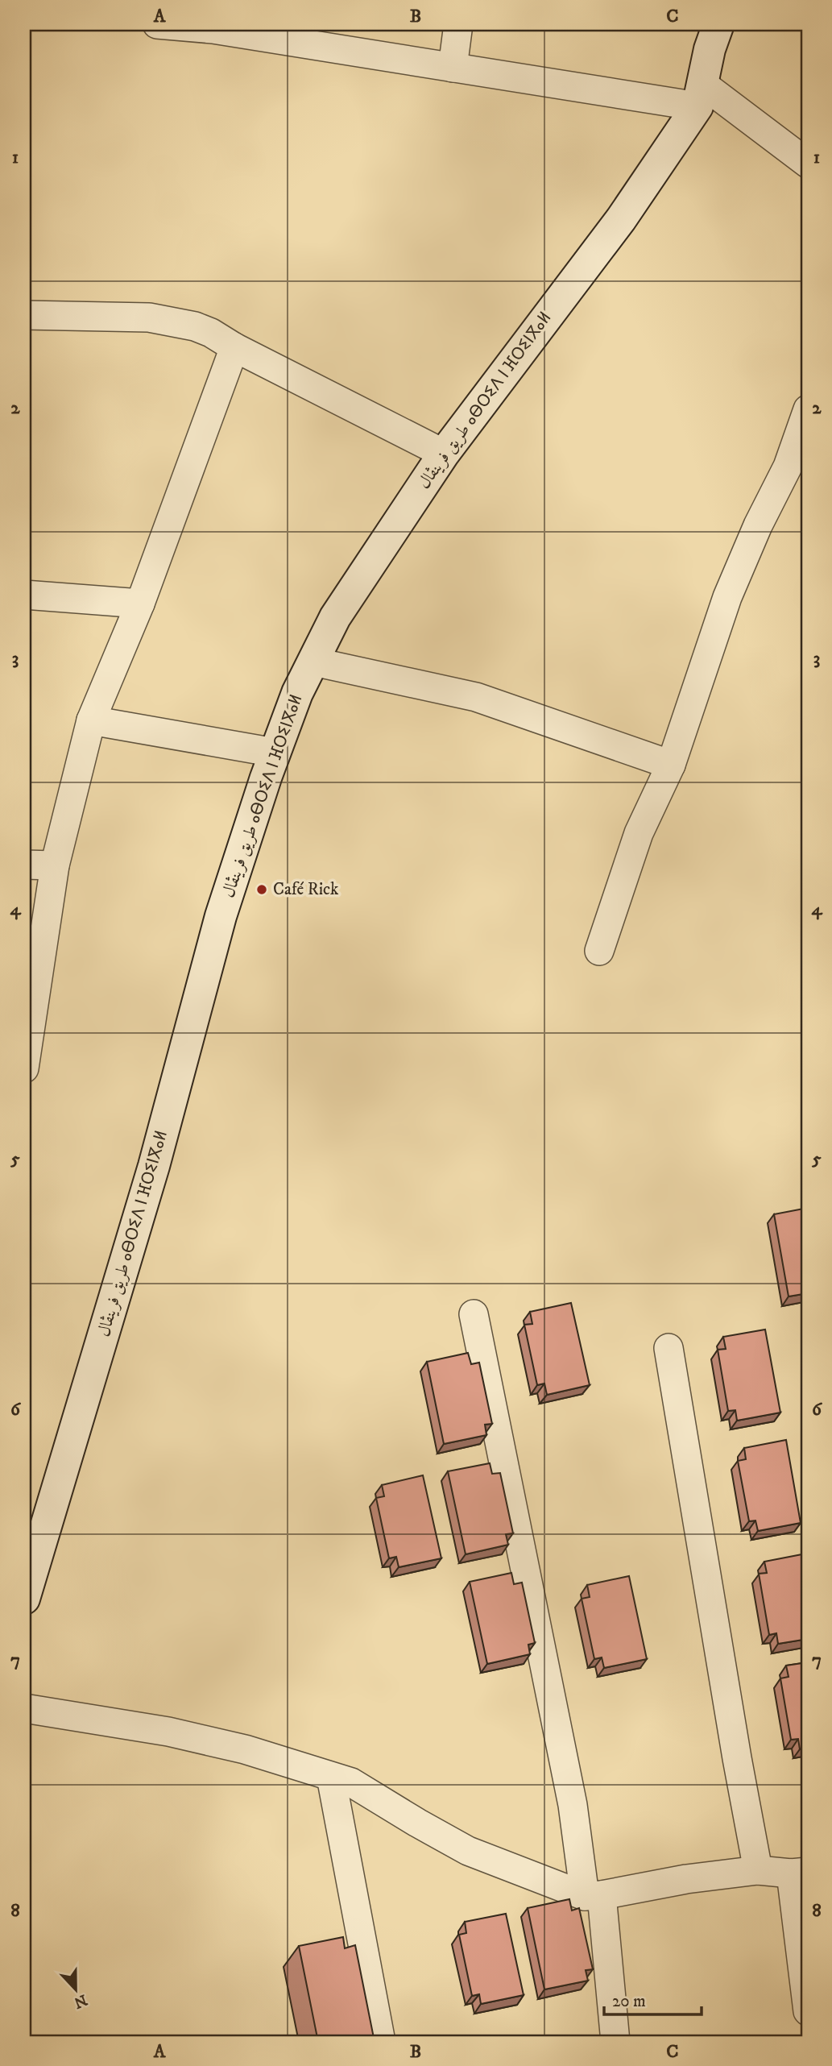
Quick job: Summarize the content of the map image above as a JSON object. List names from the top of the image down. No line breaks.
{"streets":{"main road":["طريق فرينڨال ⴰⴱⵔⵉⴷ ⵏ ⴼⵔⵉⵏⴳⴰⵍ"]},"places":["Café Rick"],"scale_bar":"20 m","north":"bottom","grid":{"columns":["A","B","C"],"rows":["1","2","3","4","5","6","7","8"]}}
